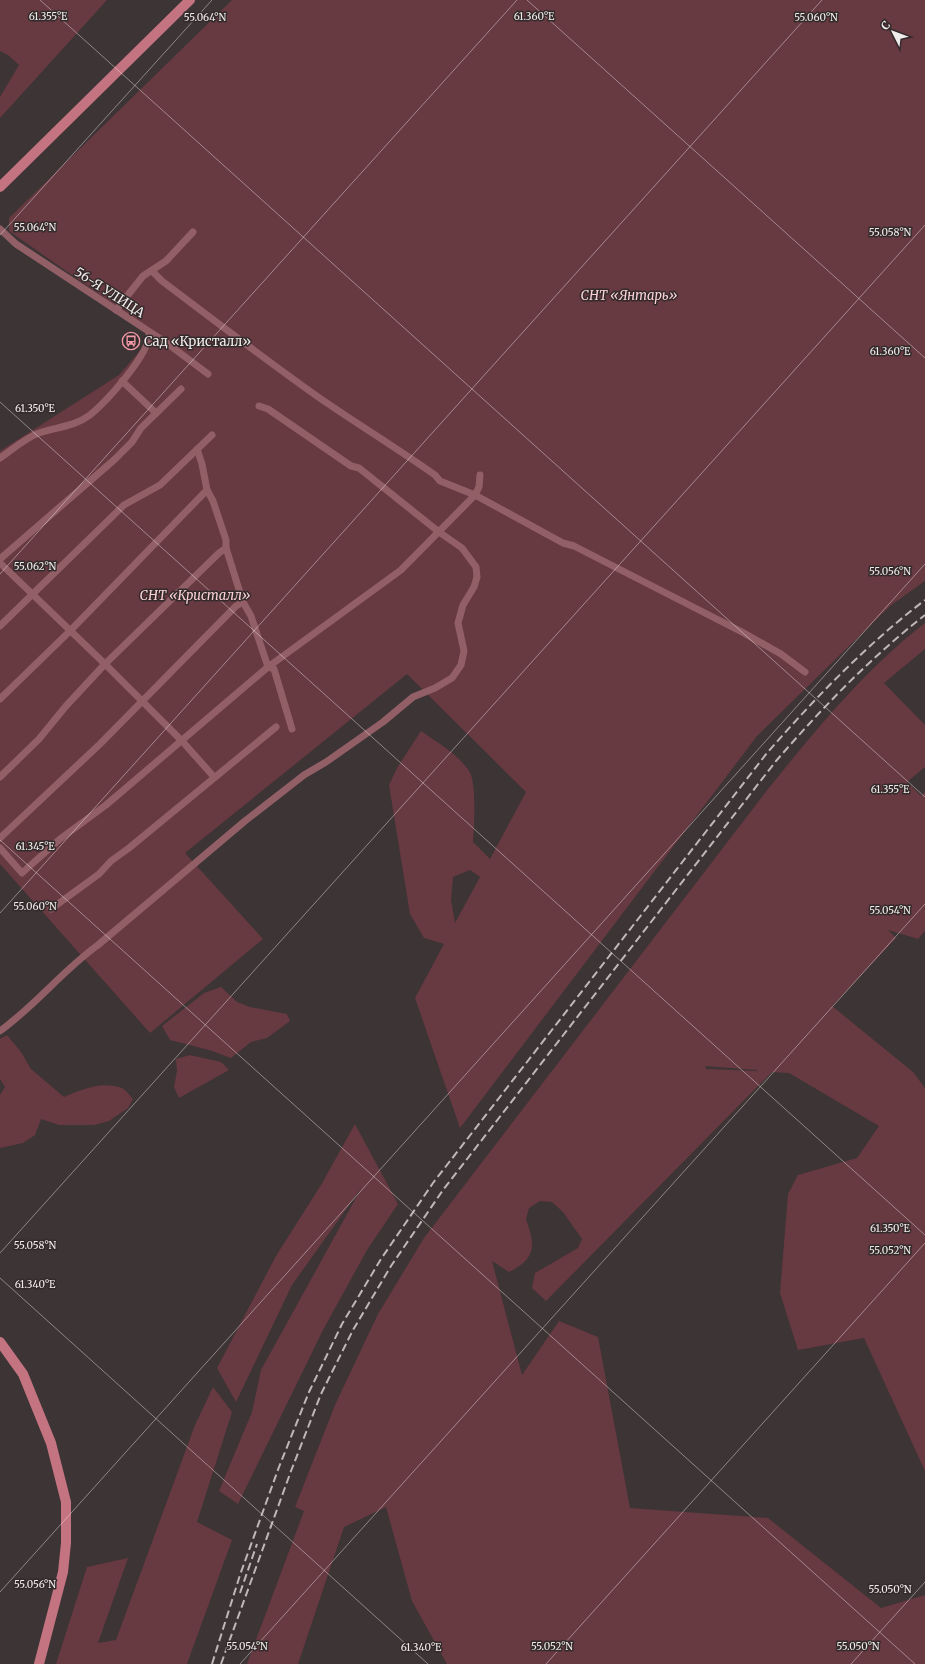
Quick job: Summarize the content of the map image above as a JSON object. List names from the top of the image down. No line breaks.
{"streets":{"street":["56-Я УЛИЦА"]},"parks":["СНТ «Янтарь»","СНТ «Кристалл»"],"places":{"bus stop":["Сад «Кристалл»"]},"north":"top left","coordinates":["61.355°E","61.360°E","55.064°N","55.060°N","55.058°N","61.350°E","55.062°N","55.056°N","61.345°E","55.054°N","55.052°N","61.340°E","55.050°N"]}
